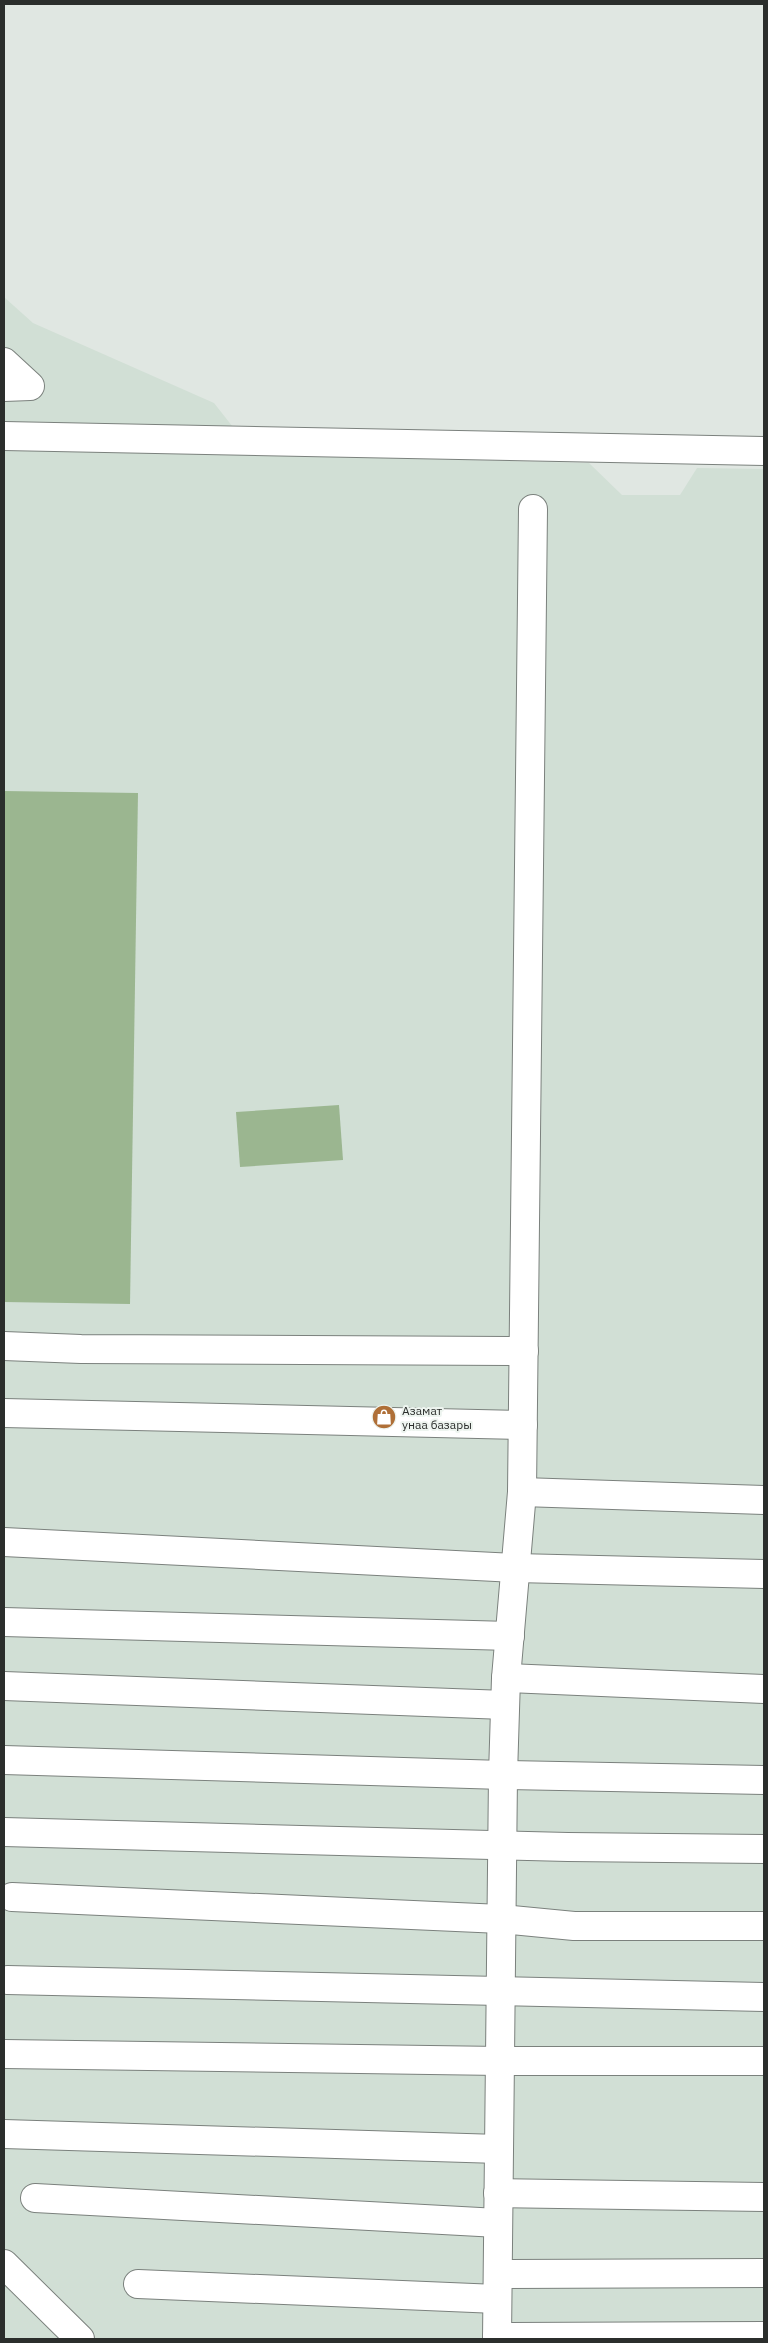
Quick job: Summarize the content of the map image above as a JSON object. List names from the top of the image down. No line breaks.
{"places":{"shop":["Азамат унаа базары"]}}
